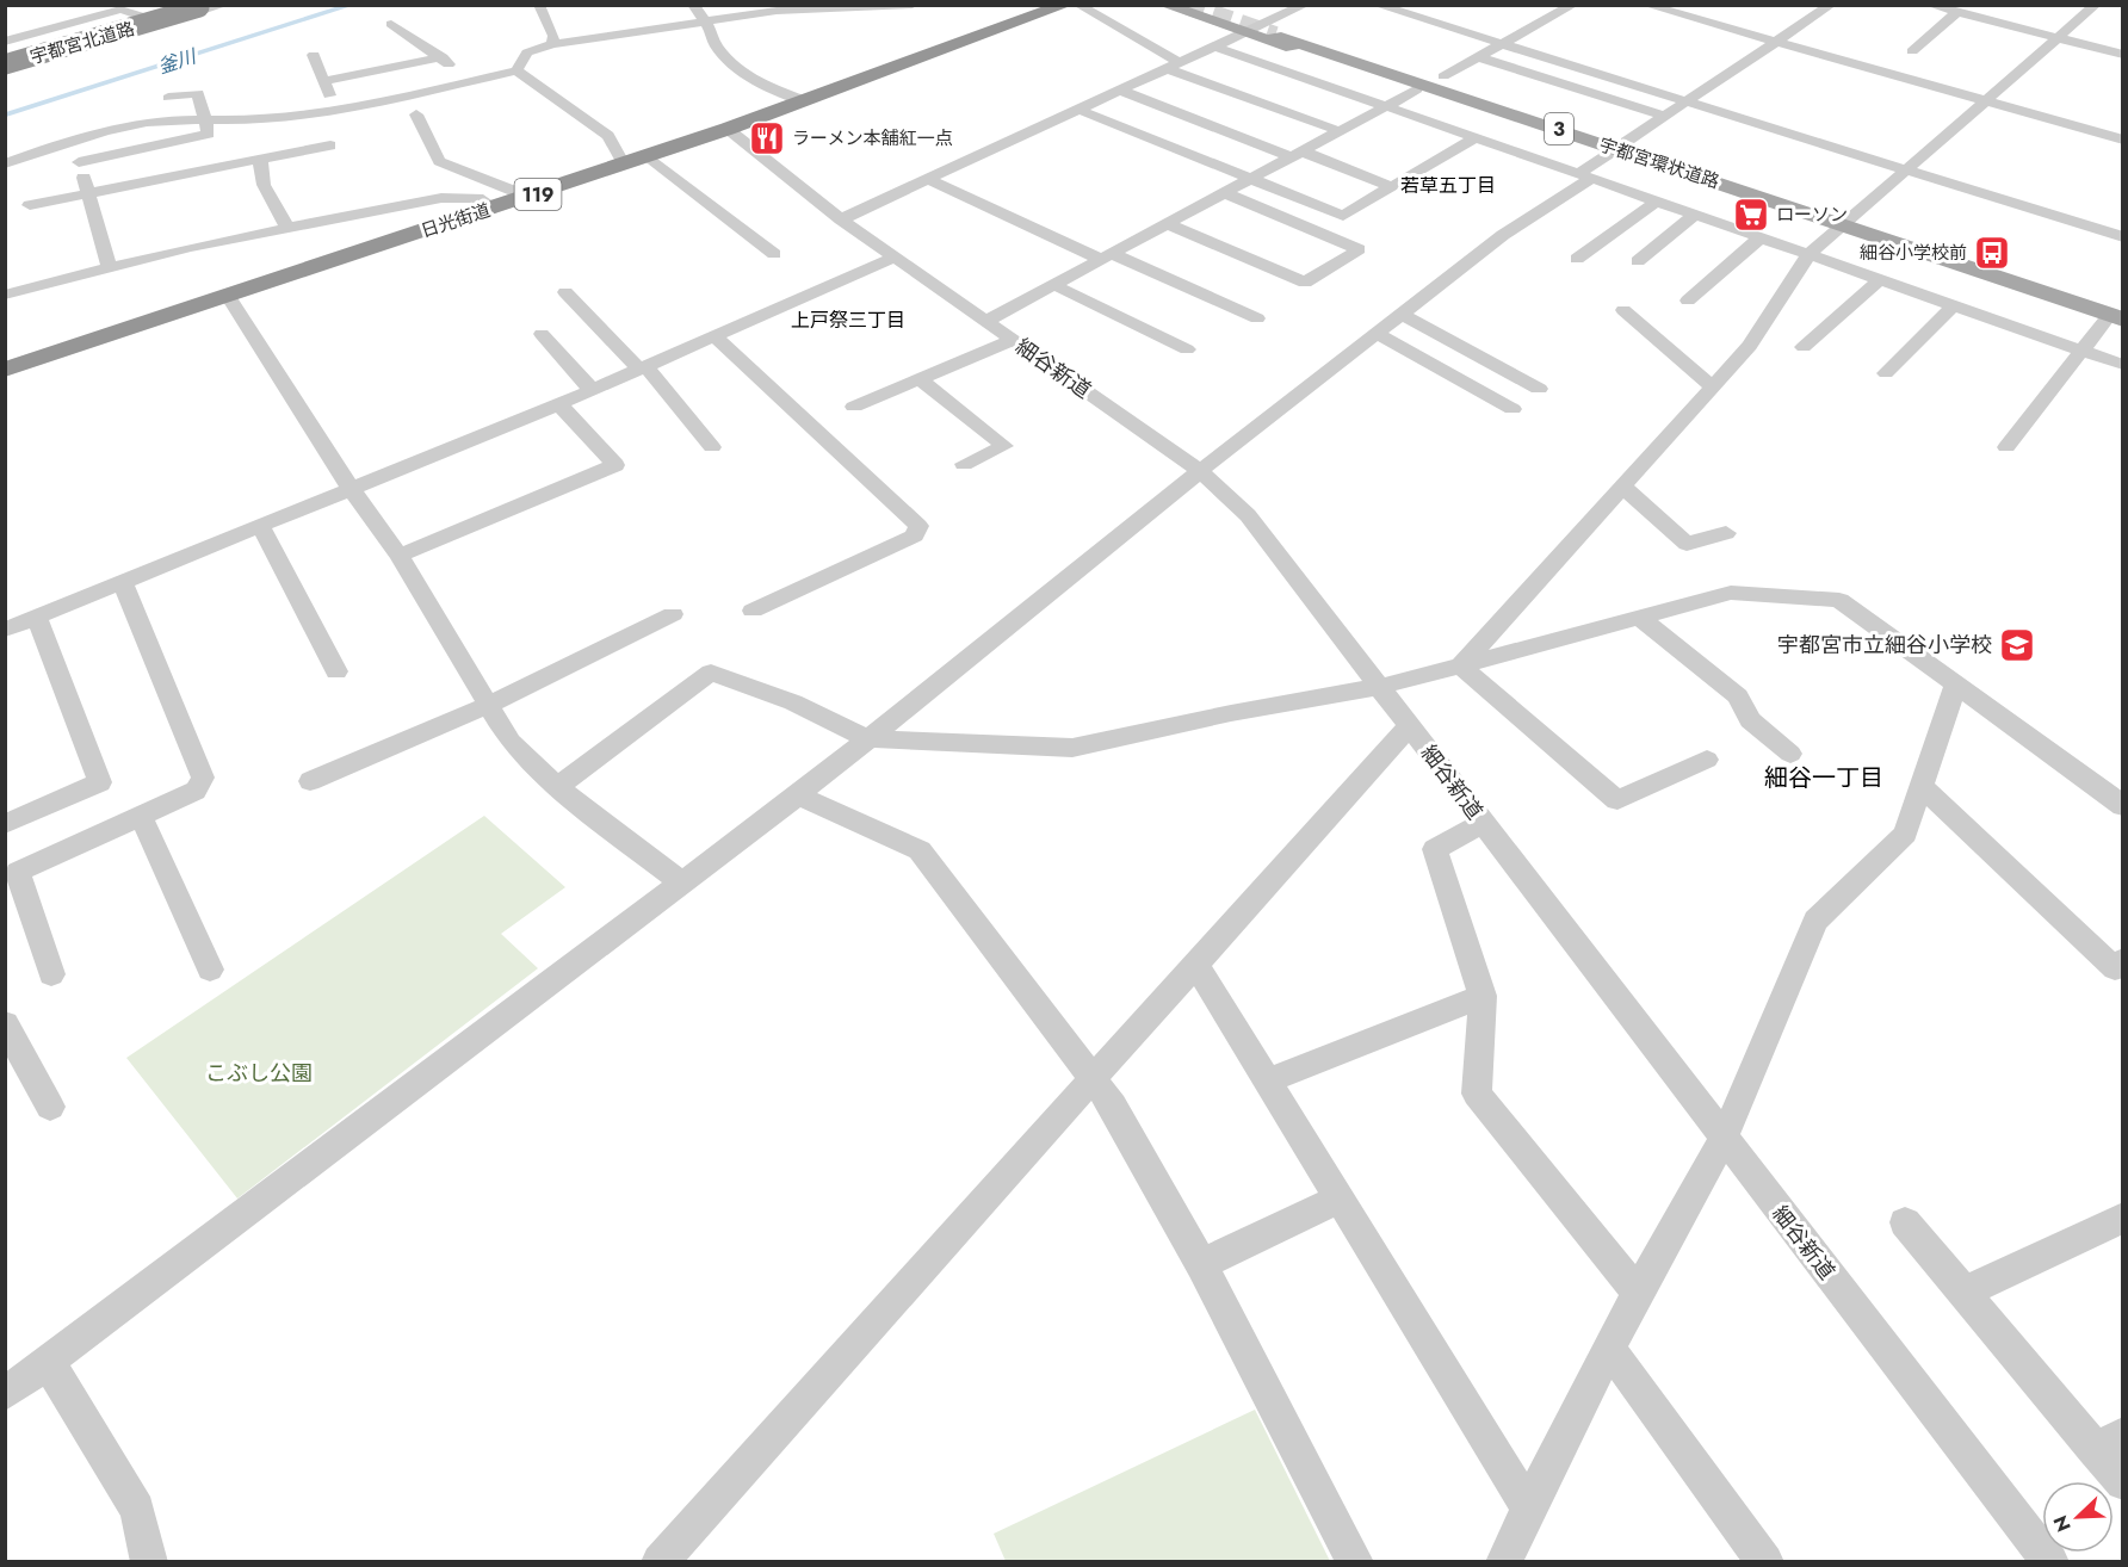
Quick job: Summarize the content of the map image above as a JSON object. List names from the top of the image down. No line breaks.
{"streets":{"highway":["宇都宮北道路","119","日光街道"],"main road":["3","宇都宮環状道路"],"street":["細谷新道"]},"crossings":[["3","宇都宮環状道路"],["日光街道","細谷新道"]],"districts":["若草五丁目","上戸祭三丁目","細谷一丁目"],"water":["釜川"],"parks":["こぶし公園"],"places":{"restaurant":["ラーメン本舗紅一点"],"supermarket":["ローソン"],"bus stop":["細谷小学校前"],"school or university":["宇都宮市立細谷小学校"]},"north":"bottom left"}
